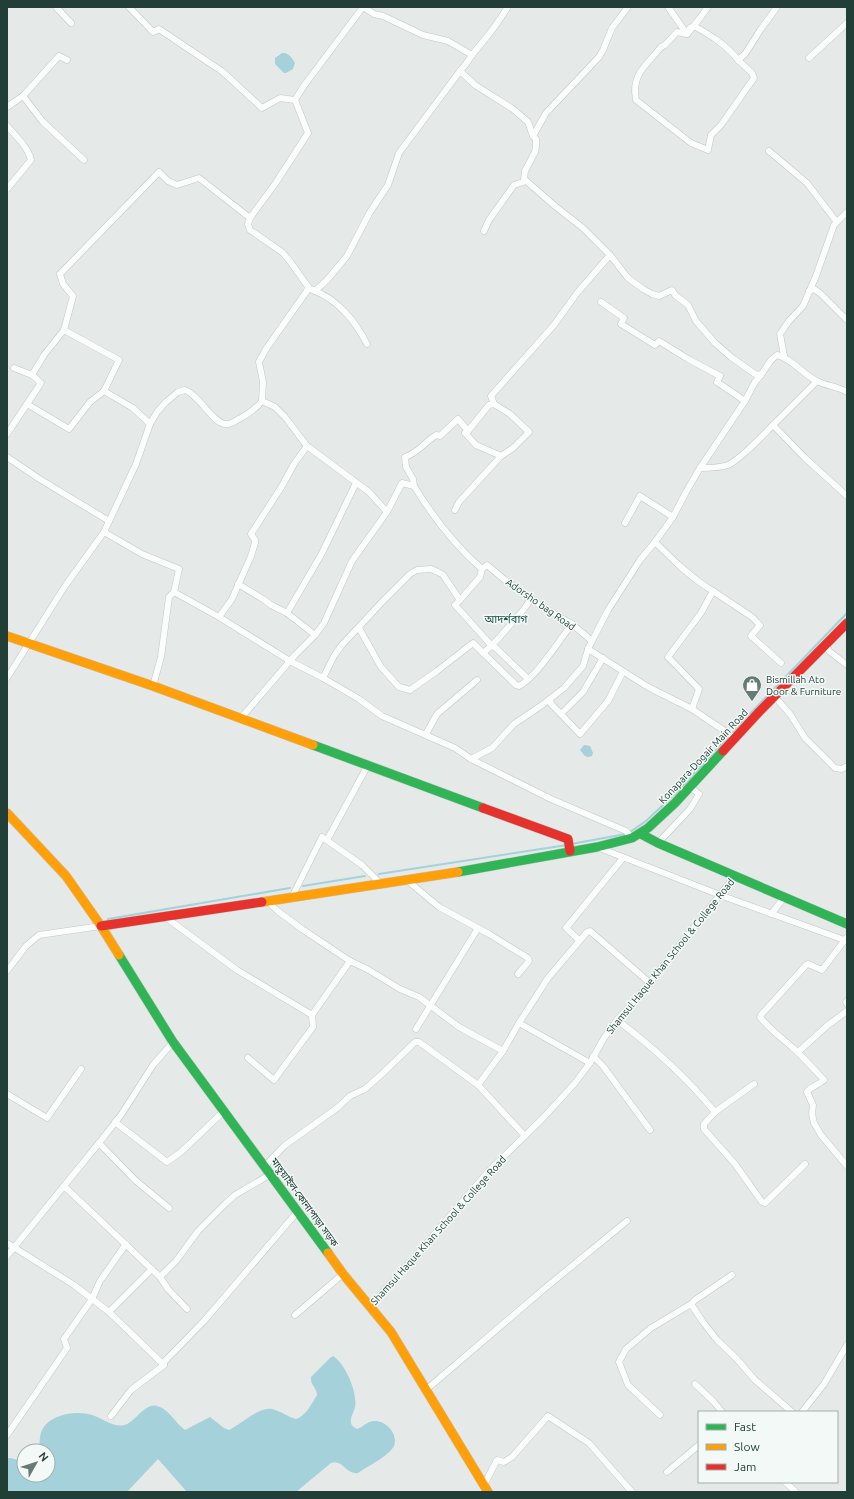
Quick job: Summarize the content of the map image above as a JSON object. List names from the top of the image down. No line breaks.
{"streets":{"main road":["Konapara-Dogair Main Road","মাতুয়াইল-কোনাপাড়া সড়ক"],"street":["Adorsho bag Road","Shamsul Haque Khan School & College Road"]},"crossings":[["Shamsul Haque Khan School & College Road","মাতুয়াইল-কোনাপাড়া সড়ক"]],"districts":["আদর্শবাগ"],"places":{"shop":["Bismillah Ato Door & Furniture"]},"legend":["Fast","Slow","Jam"],"north":"top right"}
